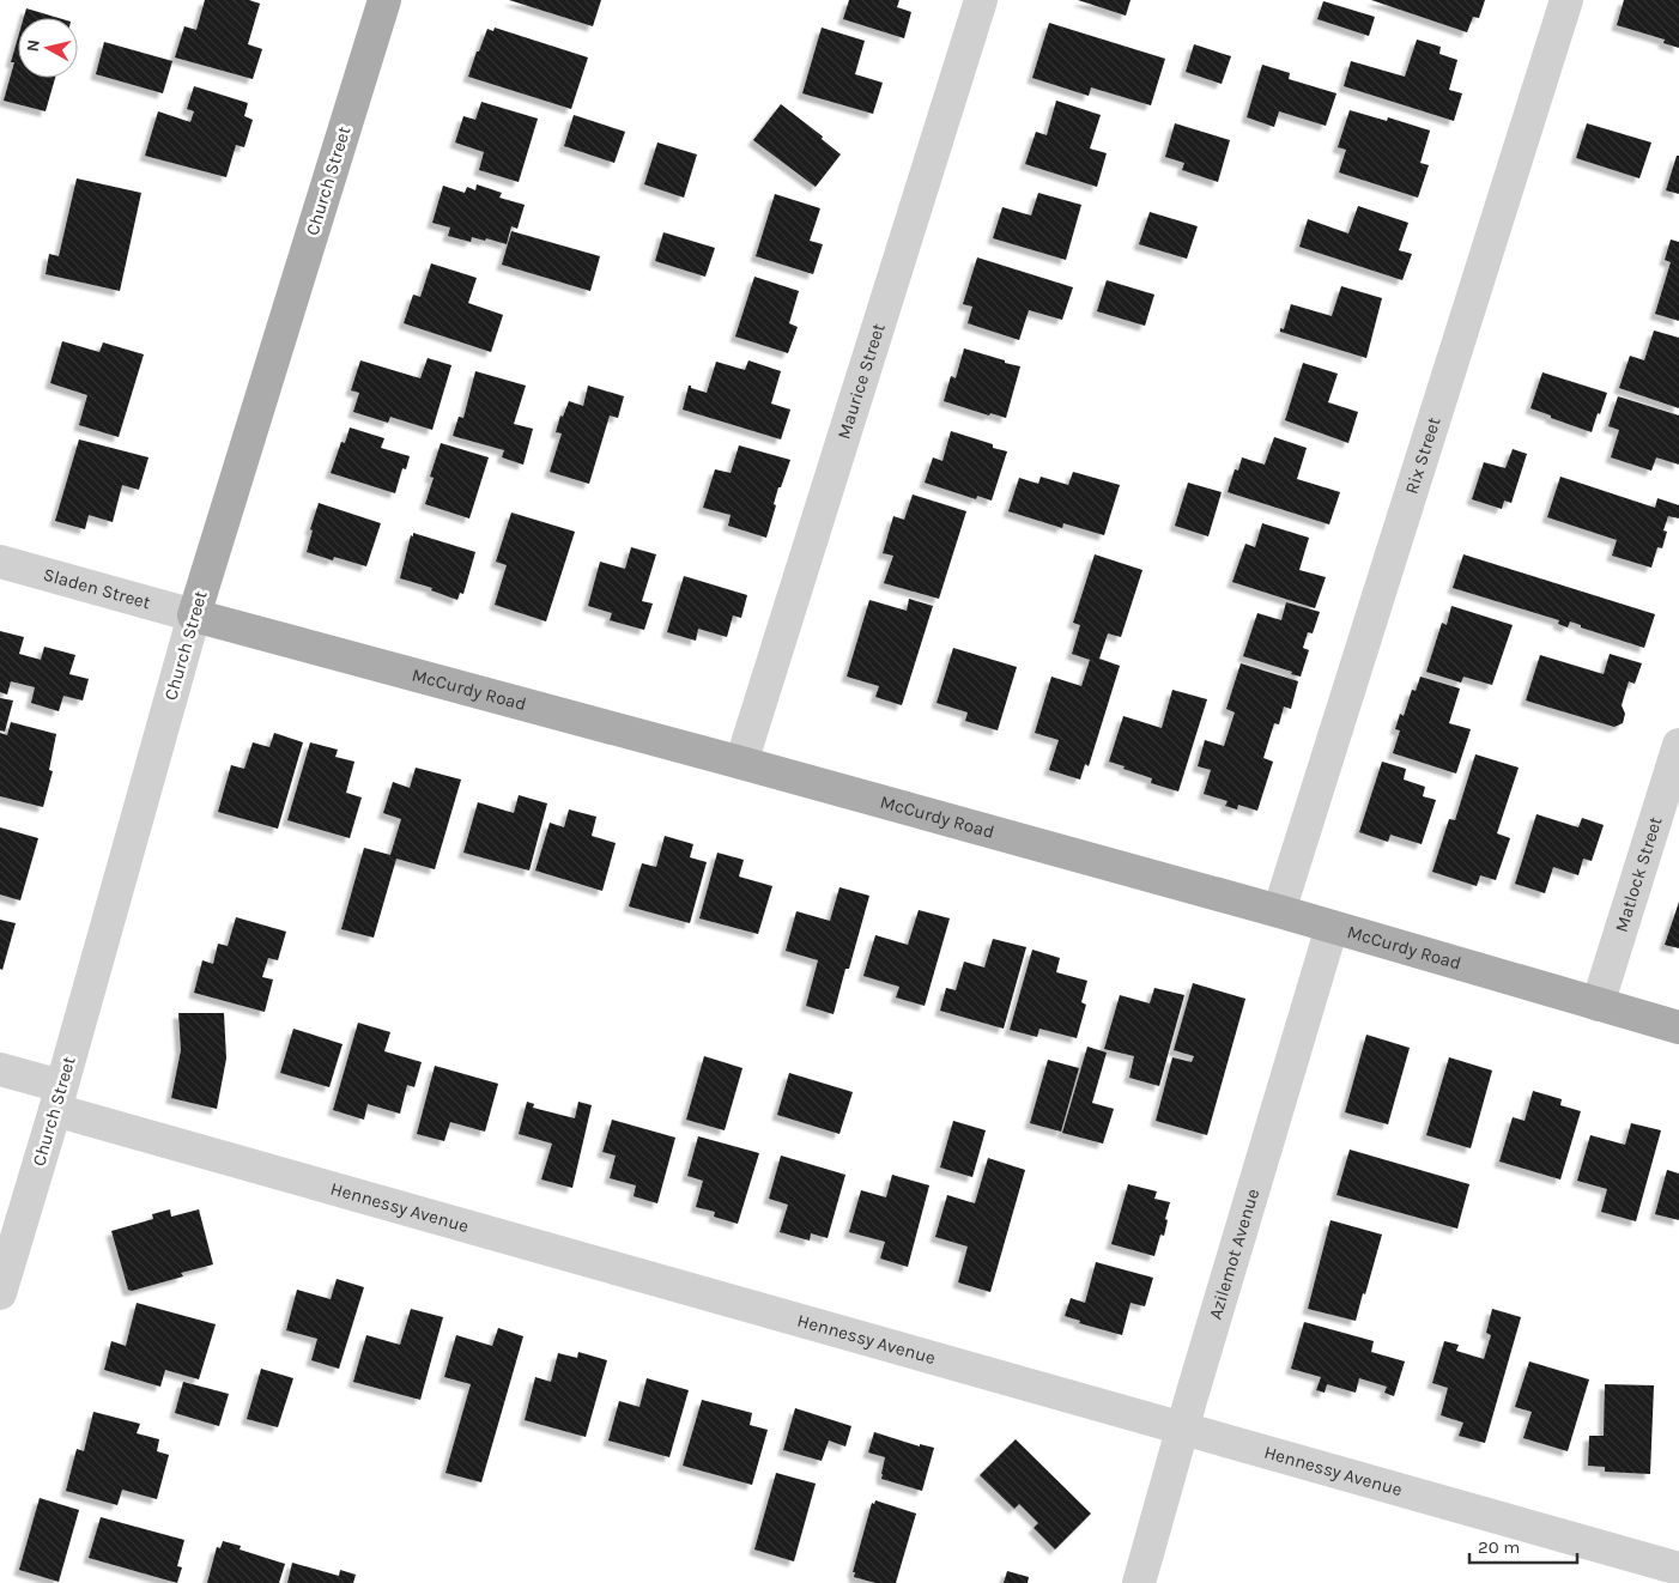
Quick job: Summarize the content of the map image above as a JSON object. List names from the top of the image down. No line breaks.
{"streets":{"main road":["Church Street","McCurdy Road"],"street":["Maurice Street","Rix Street","Sladen Street","Matlock Street","Hennessy Avenue","Azilemot Avenue"]},"crossings":[["Church Street","Sladen Street"],["Church Street","McCurdy Road"],["Church Street","Hennessy Avenue"],["Maurice Street","McCurdy Road"],["Rix Street","McCurdy Road"],["Sladen Street","McCurdy Road"],["McCurdy Road","Matlock Street"],["McCurdy Road","Azilemot Avenue"],["Hennessy Avenue","Azilemot Avenue"]],"scale_bar":"20 m","north":"left"}
